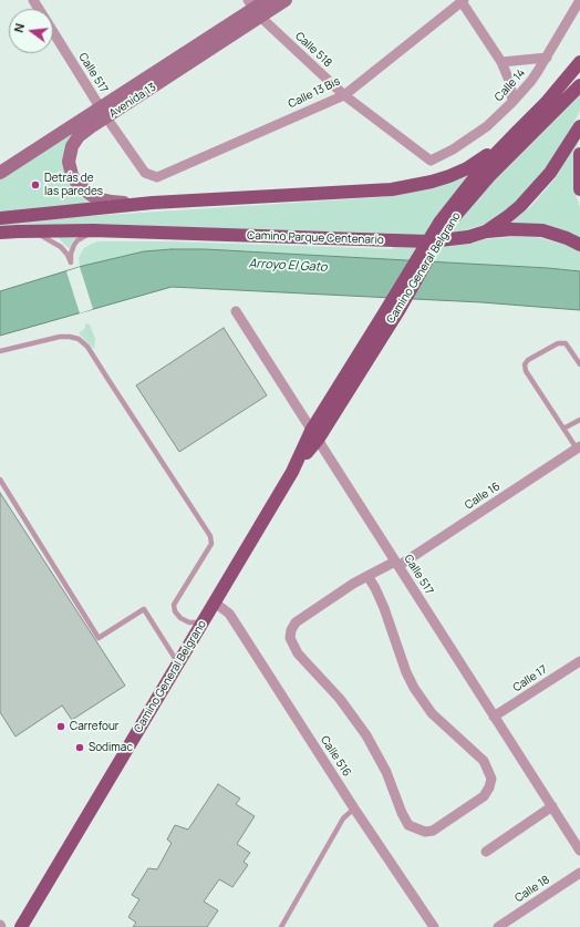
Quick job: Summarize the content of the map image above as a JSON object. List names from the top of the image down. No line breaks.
{"streets":{"main road":["Avenida 13","Camino Parque Centenario","Camino General Belgrano"],"street":["Calle 518","Calle 517","Calle 14","Calle 13 Bis","Calle 16","Calle 17","Calle 516","Calle 18"]},"crossings":[["Calle 518","Calle 14"],["Calle 518","Calle 13 Bis"],["Calle 518","Avenida 13"],["Calle 517","Calle 13 Bis"],["Calle 517","Avenida 13"],["Calle 517","Camino General Belgrano"],["Calle 517","Calle 16"],["Calle 517","Calle 17"],["Camino General Belgrano","Calle 516"]],"water":["Arroyo El Gato"],"places":["Detrás de las paredes","Carrefour","Sodimac"],"north":"left"}
